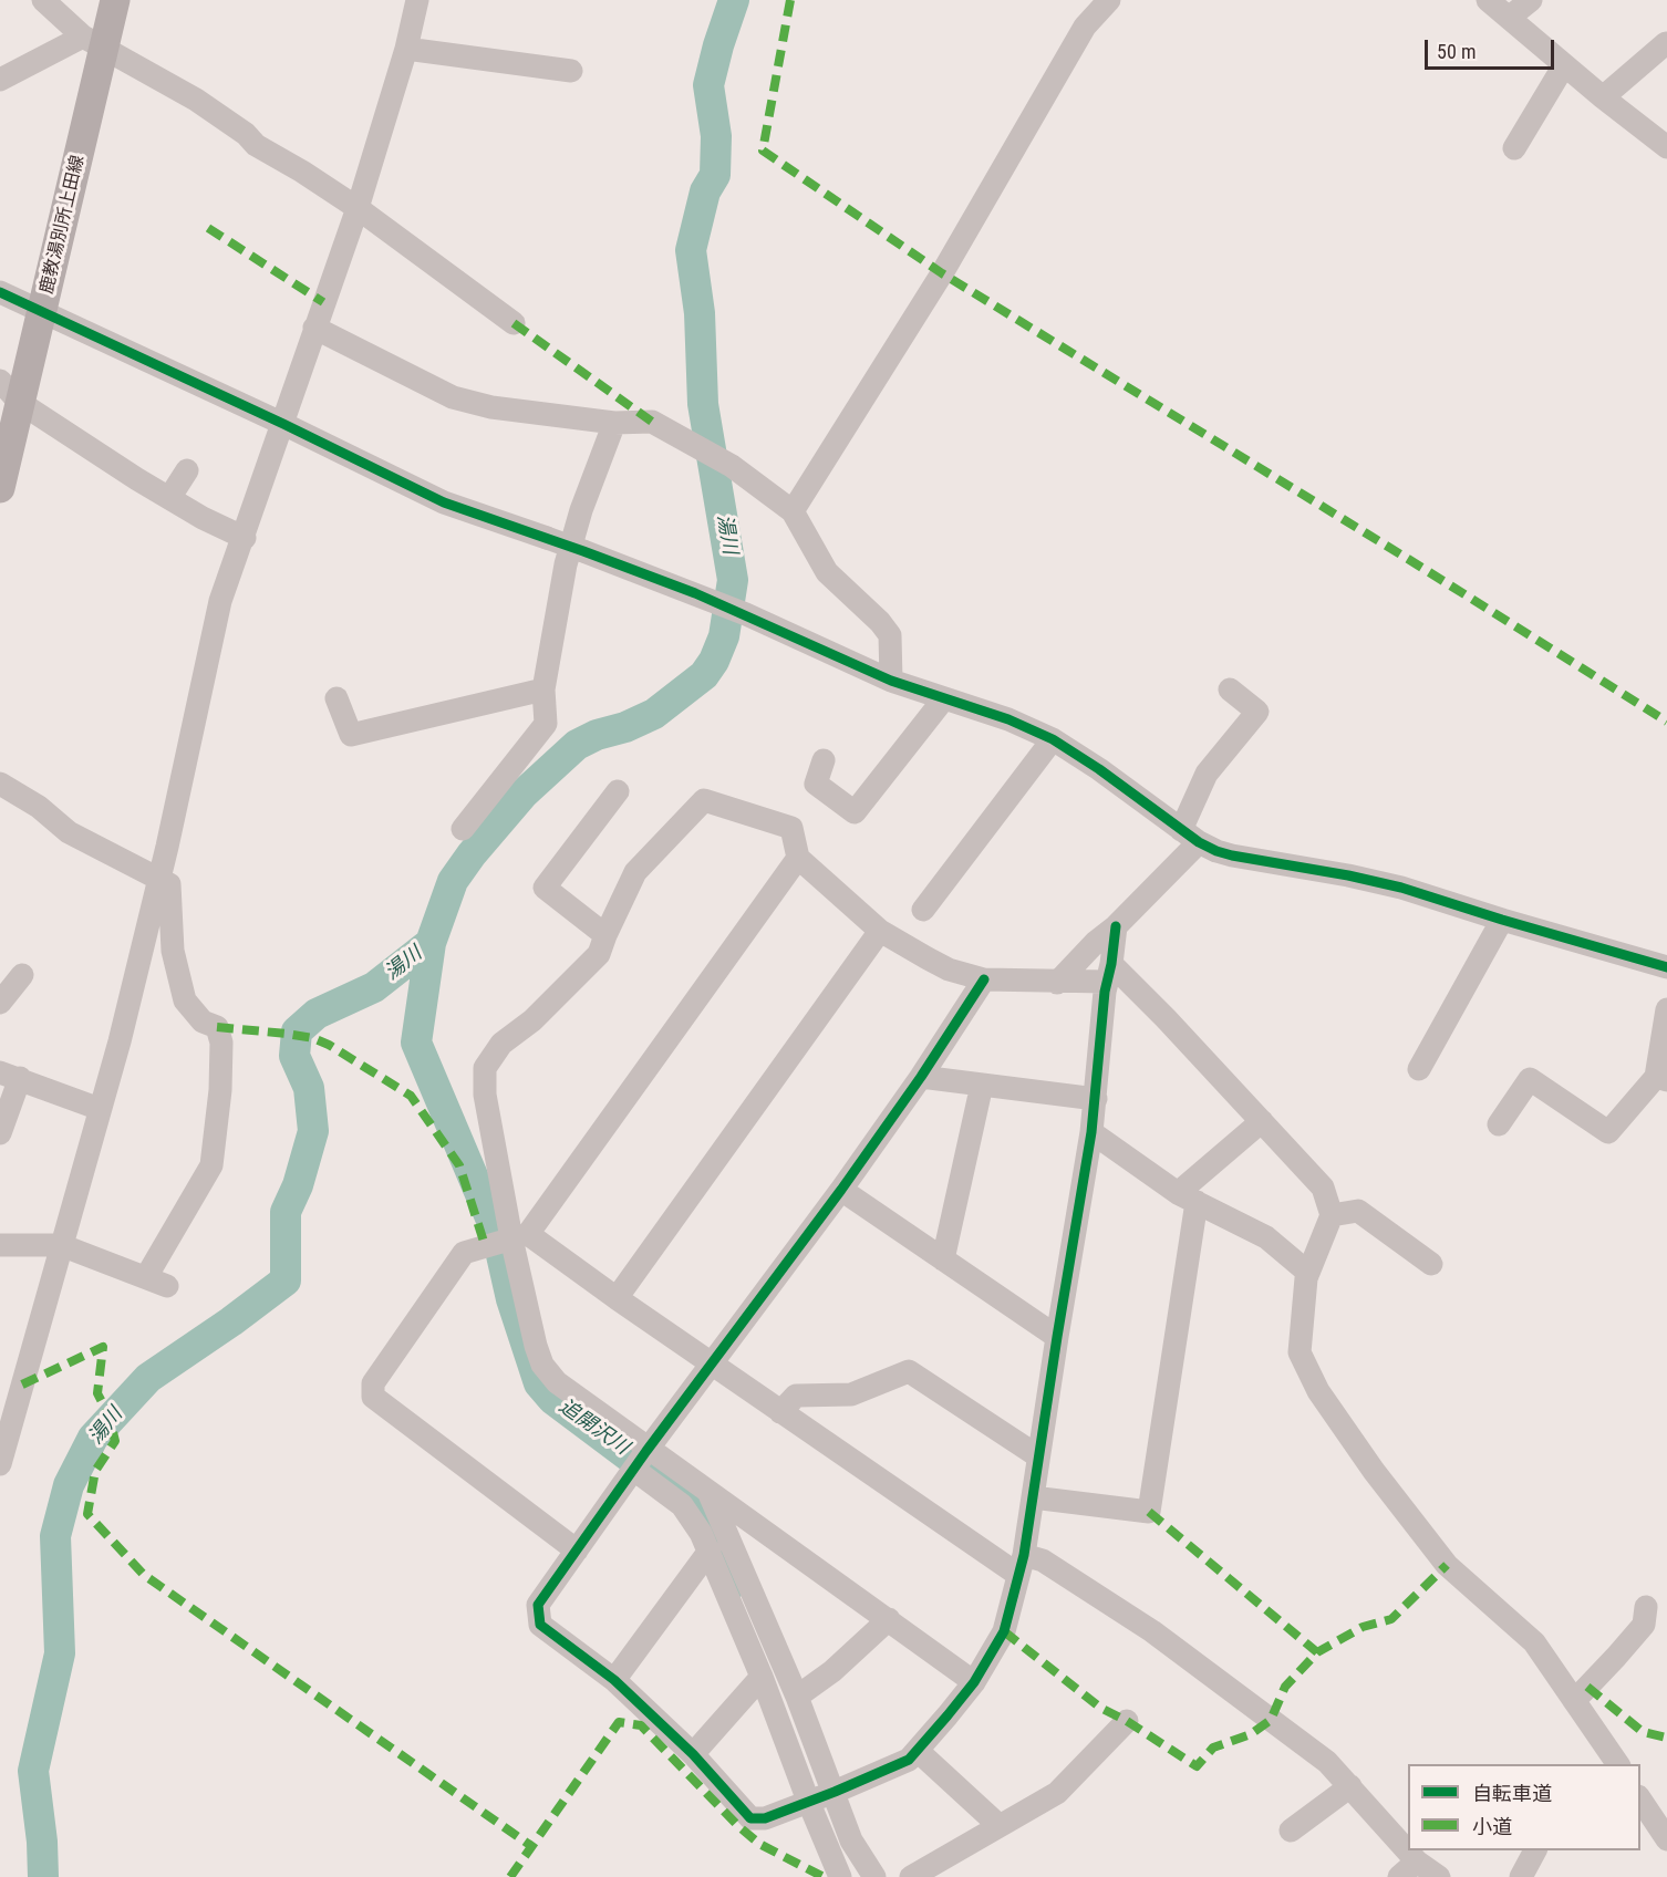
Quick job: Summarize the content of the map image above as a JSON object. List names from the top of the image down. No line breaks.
{"streets":{"main road":["鹿教湯別所上田線"]},"water":["湯川","追開沢川"],"legend":["自転車道","小道"],"scale_bar":"50 m"}
